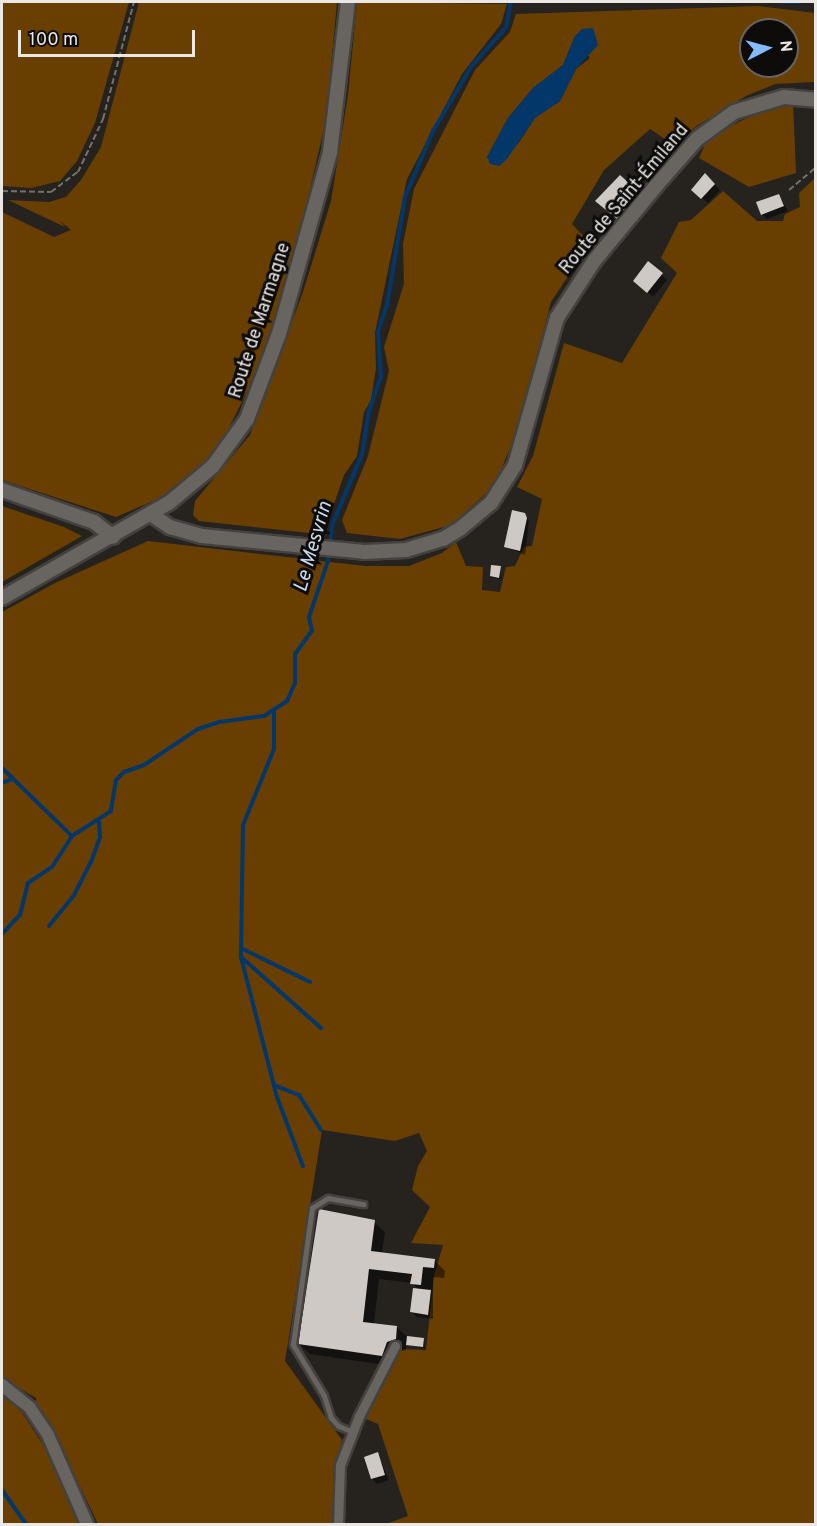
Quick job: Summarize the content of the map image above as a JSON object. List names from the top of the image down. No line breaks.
{"streets":{"main road":["Route de Saint-Émiland","Route de Marmagne"]},"crossings":[["Route de Saint-Émiland","Route de Marmagne"]],"water":["Le Mesvrin"],"scale_bar":"100 m","north":"right"}
